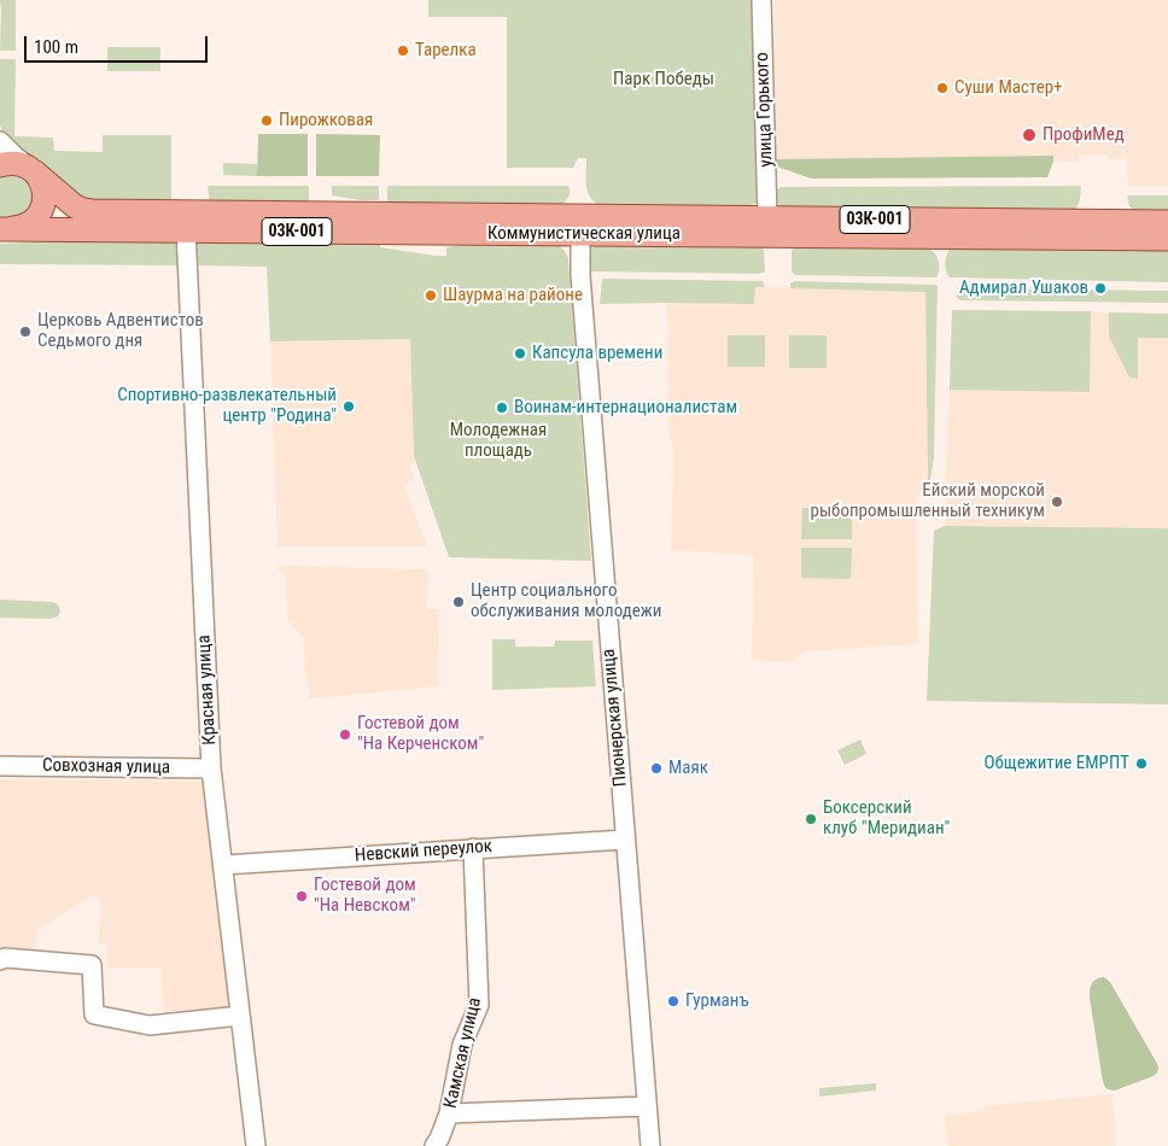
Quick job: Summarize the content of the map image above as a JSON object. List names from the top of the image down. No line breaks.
{"streets":{"main road":["03К-001","Коммунистическая улица"],"street":["улица Горького","Красная улица","Пионерская улица","Совхозная улица","Невский переулок","Камская улица"]},"crossings":[["улица Горького","Коммунистическая улица"],["03К-001","Коммунистическая улица"],["Коммунистическая улица","Красная улица"],["Коммунистическая улица","Пионерская улица"],["Красная улица","Совхозная улица"],["Красная улица","Невский переулок"],["Пионерская улица","Невский переулок"],["Невский переулок","Камская улица"]],"parks":["Парк Победы","Молодежная площадь"],"places":["Тарелка","Суши Мастер+","Пирожковая","ПрофиМед","Адмирал Ушаков","Шаурма на районе","Церковь Адвентистов Седьмого дня","Капсула времени","Спортивно-развлекательный центр \"Родина\"","Воинам-интернационалистам","Ейский морской рыбопромышленный техникум","Центр социального обслуживания молодежи","Гостевой дом \"На Керченском\"","Общежитие ЕМРПТ","Маяк","Боксерский клуб \"Меридиан\"","Гостевой дом \"На Невском\"","Гурманъ"],"scale_bar":"100 m"}
